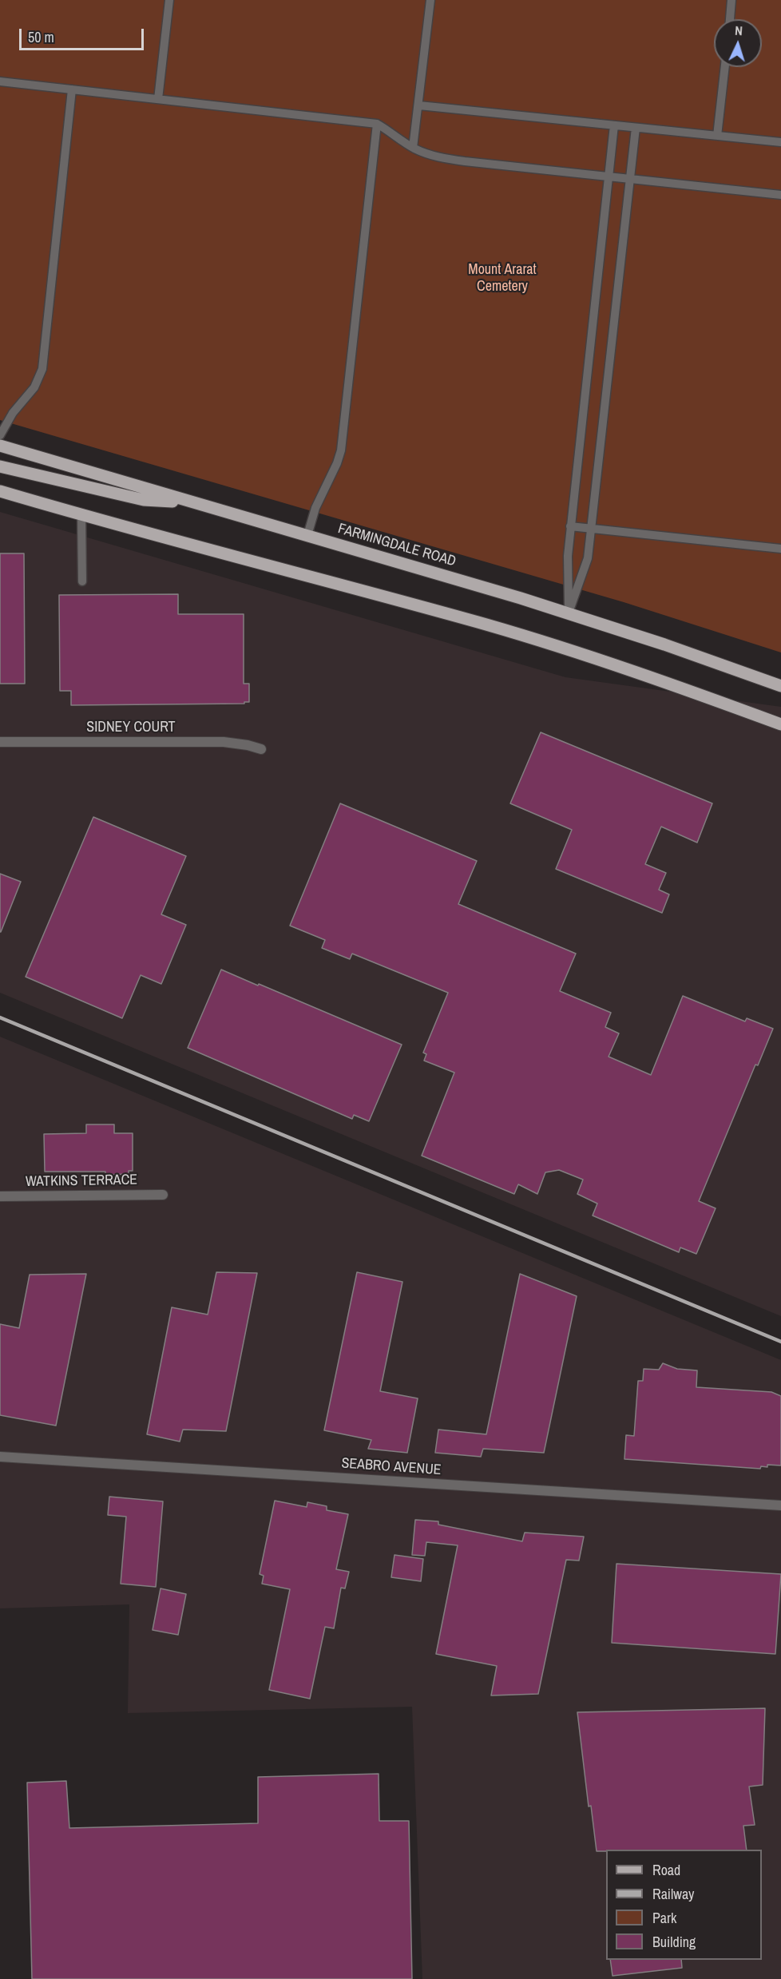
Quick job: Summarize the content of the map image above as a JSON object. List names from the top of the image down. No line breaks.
{"streets":{"main road":["FARMINGDALE ROAD"],"street":["SIDNEY COURT","WATKINS TERRACE","SEABRO AVENUE"]},"parks":["Mount Ararat Cemetery"],"legend":["Road","Railway","Park","Building"],"scale_bar":"50 m","north":"top"}
